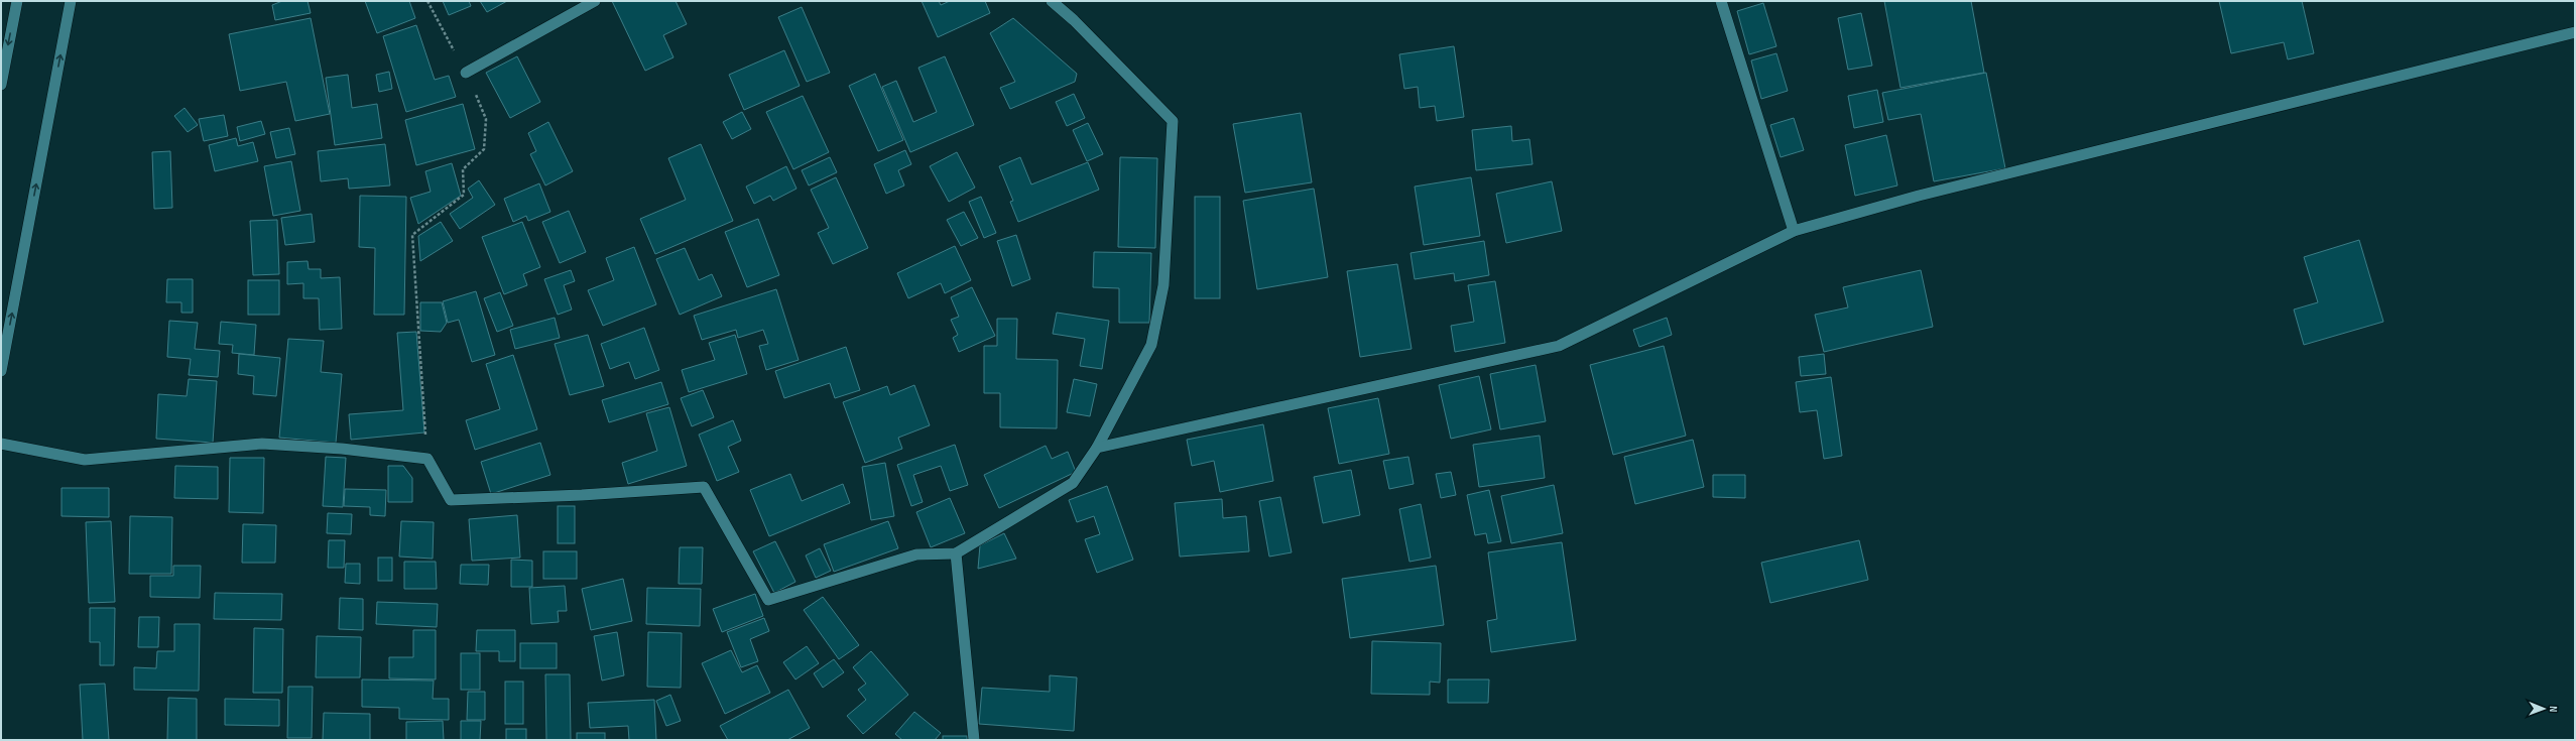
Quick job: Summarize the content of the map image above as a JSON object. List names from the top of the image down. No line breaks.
{"north":"right"}
